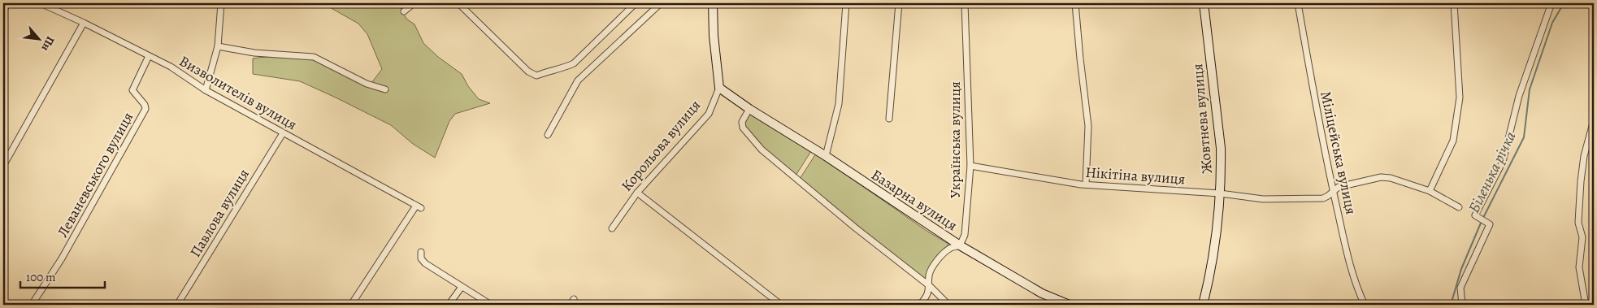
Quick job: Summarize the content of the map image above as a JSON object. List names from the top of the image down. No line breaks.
{"streets":{"main road":["Жовтнева вулиця","Корольова вулиця","Базарна вулиця"],"street":["Визволителів вулиця","Українська вулиця","Міліцейська вулиця","Леваневського вулиця","Нікітіна вулиця","Павлова вулиця"]},"crossings":[["Визволителів вулиця","Леваневського вулиця"],["Визволителів вулиця","Павлова вулиця"],["Жовтнева вулиця","Нікітіна вулиця"],["Українська вулиця","Нікітіна вулиця"],["Українська вулиця","Базарна вулиця"],["Корольова вулиця","Базарна вулиця"],["Міліцейська вулиця","Нікітіна вулиця"]],"water":["Біленька річка"],"scale_bar":"100 m","north":"bottom right"}
